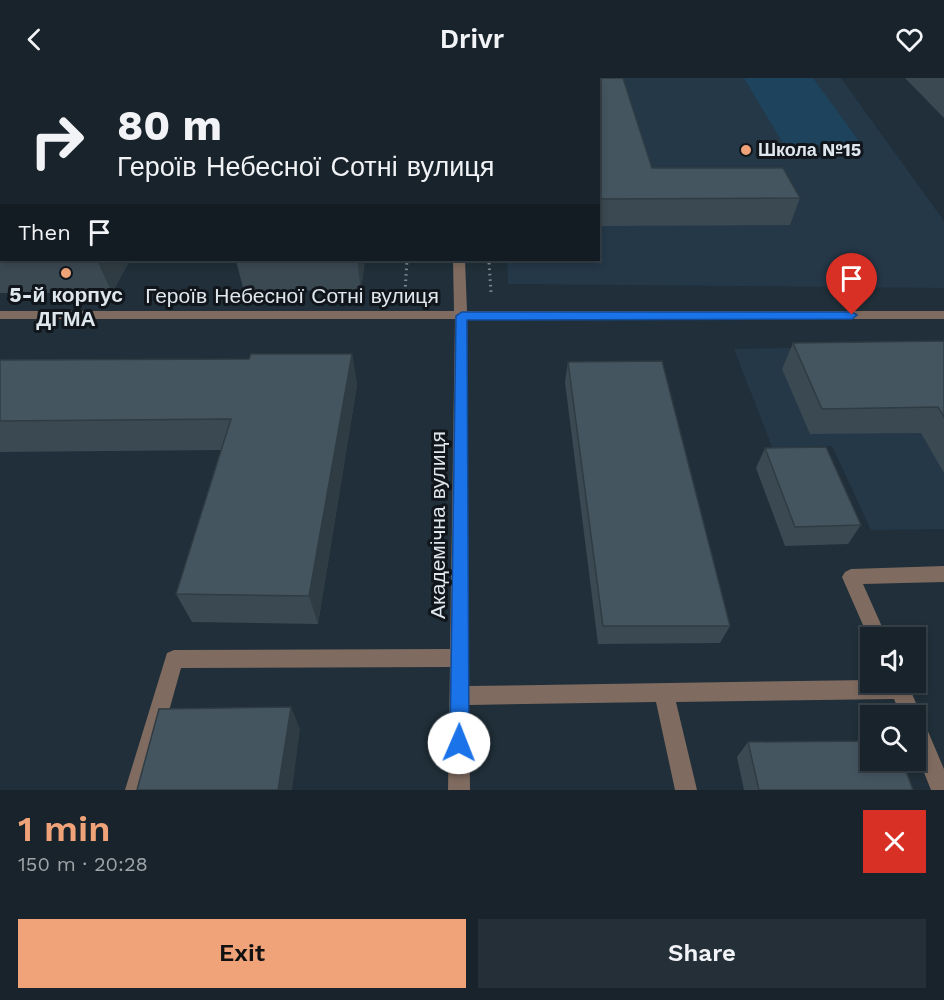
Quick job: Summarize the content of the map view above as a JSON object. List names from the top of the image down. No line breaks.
{"streets":{"street":["Героїв Небесної Сотні вулиця","Академічна вулиця"]},"crossings":[["Героїв Небесної Сотні вулиця","Академічна вулиця"]],"places":["Школа №15","5-й корпус ДГМА"],"page":{"header":"Drivr","turn":["80 m","Героїв Небесної Сотні вулиця"],"then":"Then","heading":["1 min","150 m · 20:28"],"buttons":["Exit","Share"]}}
